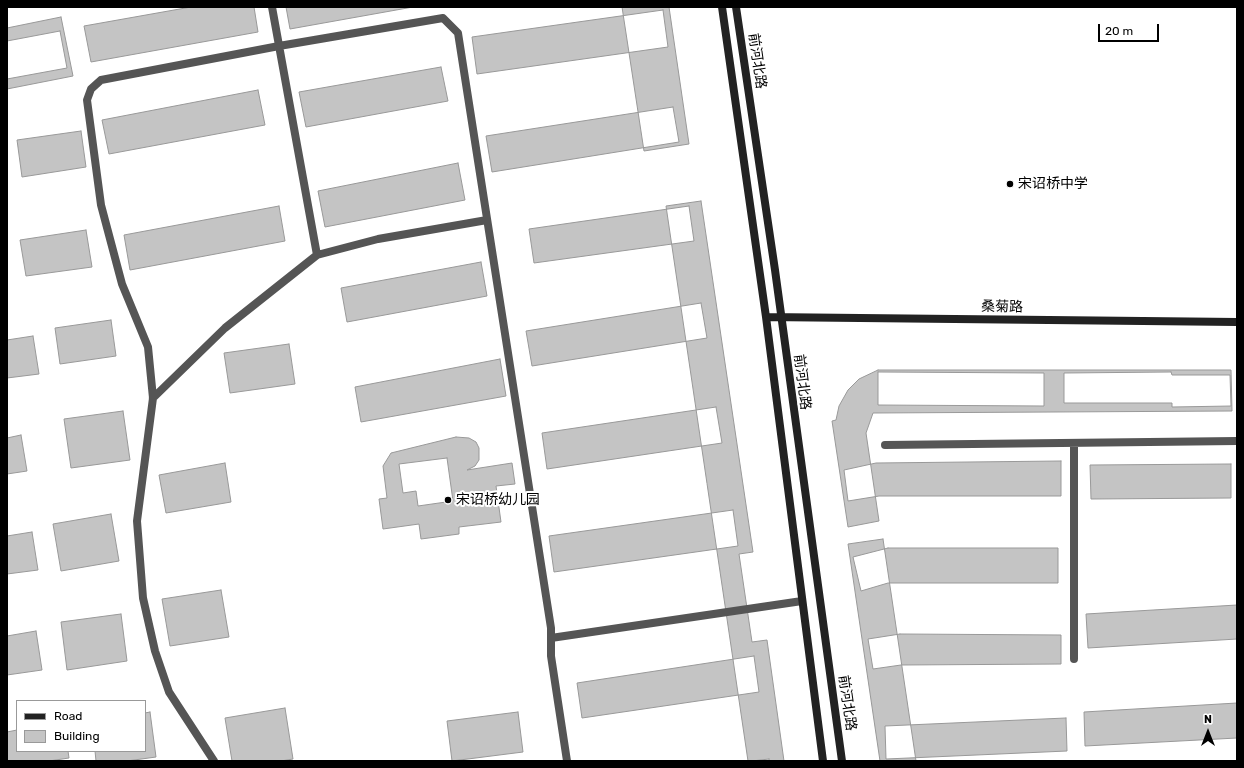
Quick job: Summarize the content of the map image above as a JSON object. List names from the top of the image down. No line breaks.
{"streets":{"main road":["前河北路","桑菊路"]},"crossings":[["前河北路","桑菊路"]],"places":["宋诏桥中学","宋诏桥幼儿园"],"legend":["Road","Building"],"scale_bar":"20 m","north":"top"}
